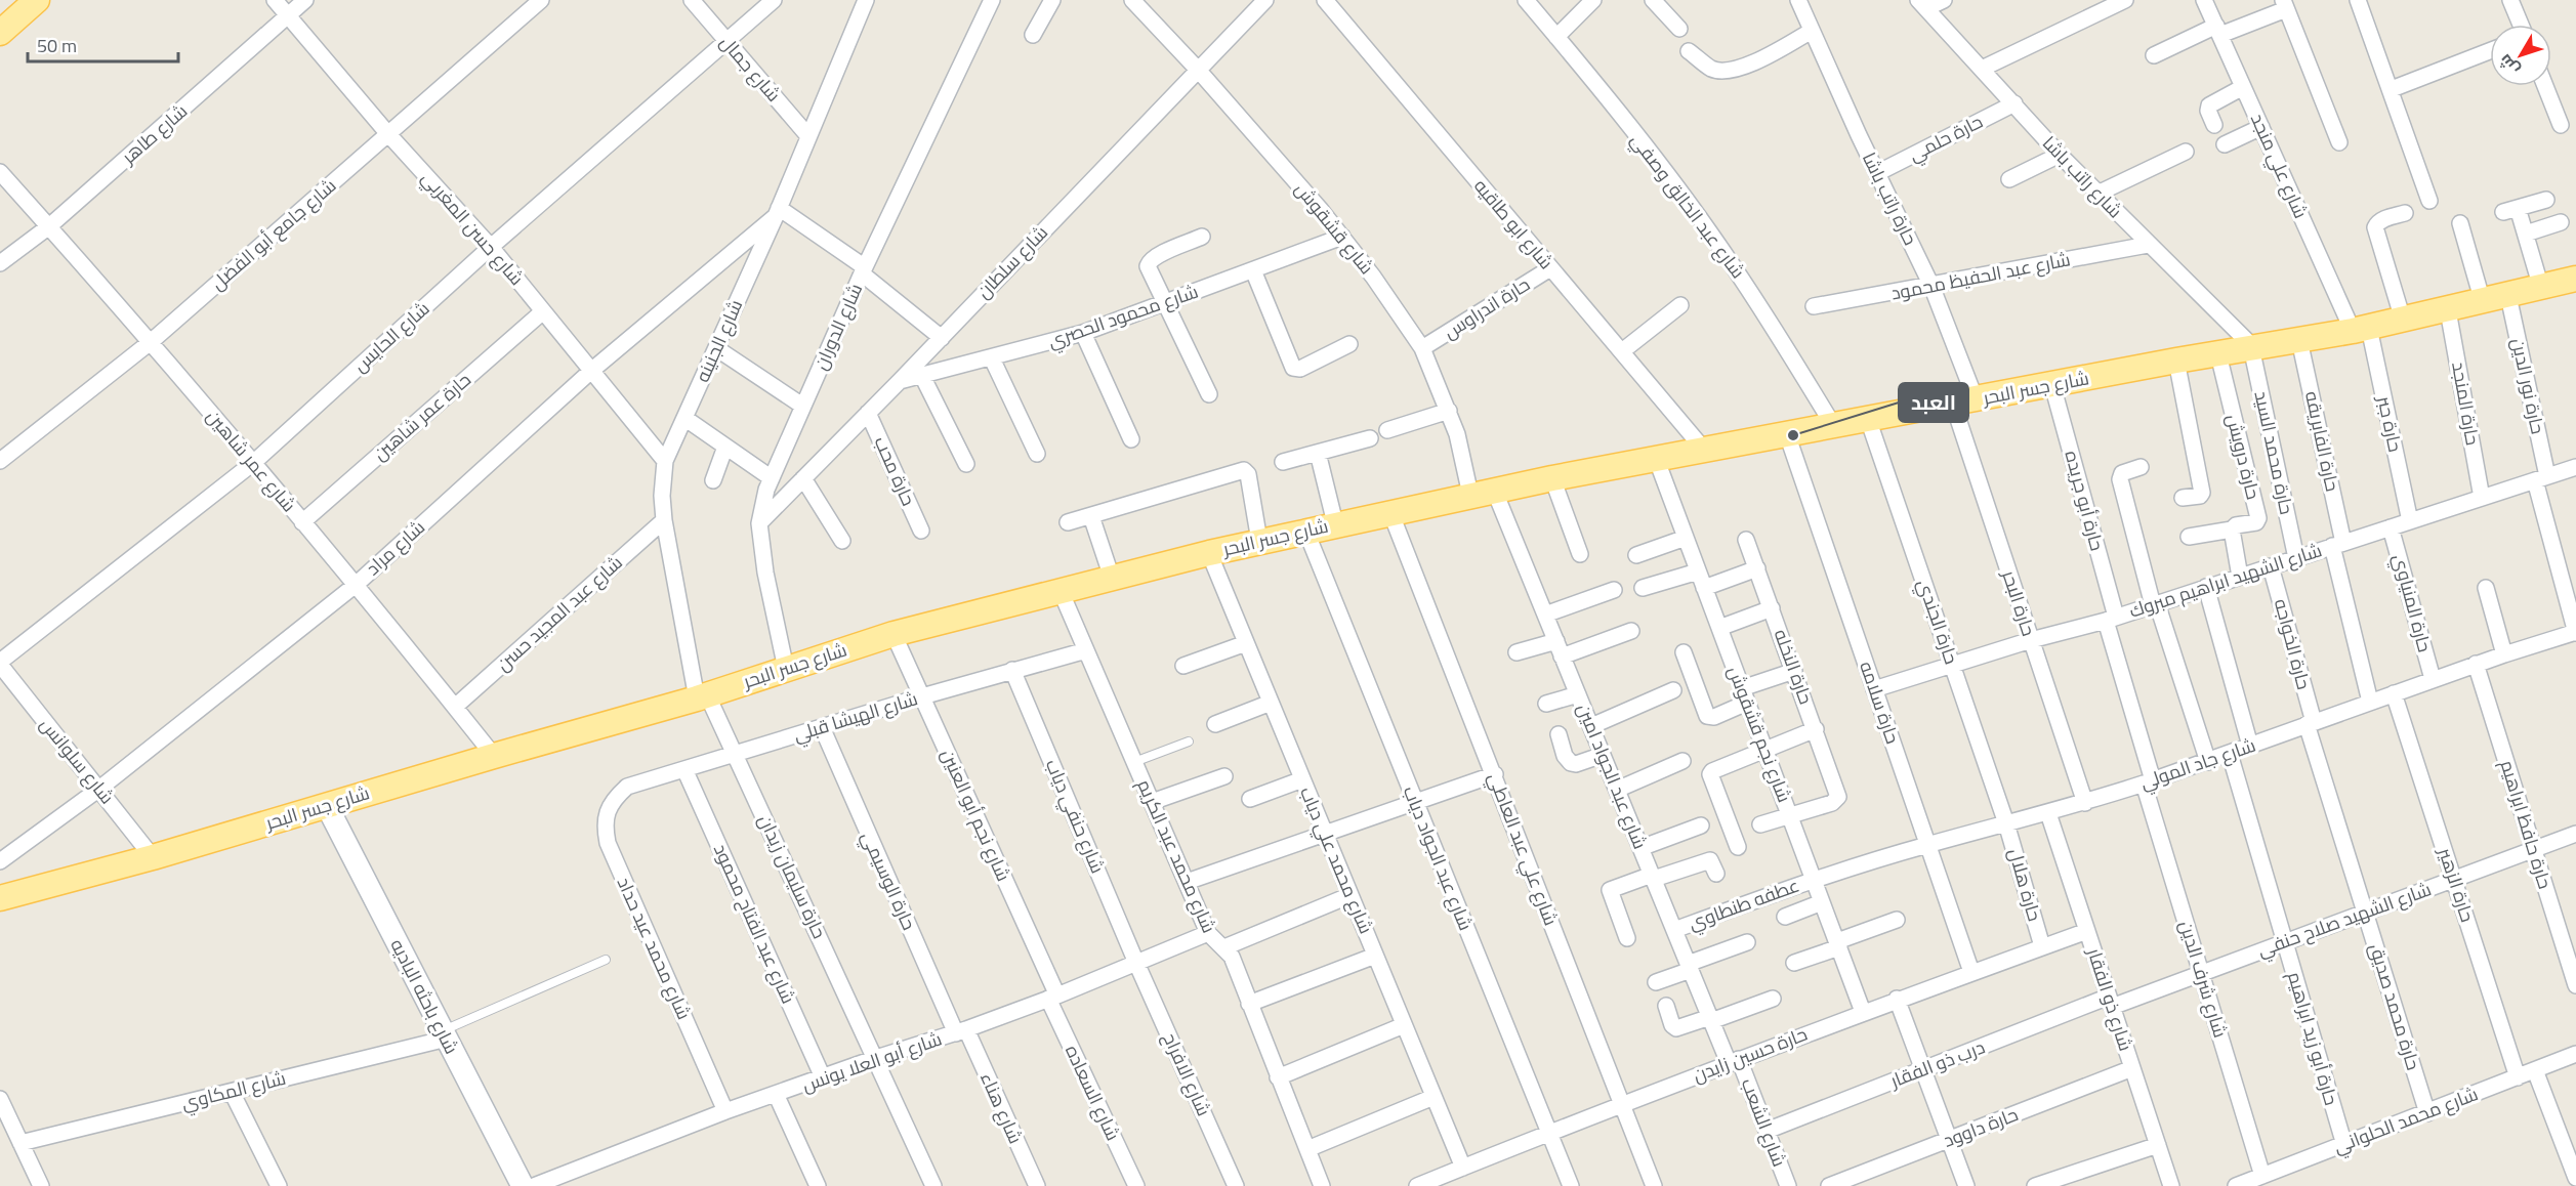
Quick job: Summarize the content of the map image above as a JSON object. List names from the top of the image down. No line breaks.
{"streets":{"main road":["شارع جسر البحر"],"street":["شارع جمال","شارع طاهر","حارة حلمي","شارع علي منجد","شارع راتب باشا","حارة راتب باشا","شارع عبد الخالق وصفي","شارع ابو طاقيه","شارع حسن المغربي","شارع قشقوش","شارع جامع أبو الفضل","شارع سلطان","شارع عبد الحفيظ محمود","حارة اندراوس","شارع محمود الحصري","شارع الدوران","شارع الحايس","شارع الجنينه","حارة نور الدين","حارة المنجد","حارة عمر شاهين","حارة جبر","حارة الفابريقه","حارة محمد السيد","حارة درويش","شارع عمر شاهين","حارة محب","حارة أبو جريده","شارع مراد","شارع الشهيد ابراهيم مبروك","حارة البحر","حارة المنياوي","شارع عبد المجيد حسن","حارة الجندي","حارة الخواجه","حارة النخله","حارة سلامه","شارع الهيشا قبلي","شارع نجم قشقوش","شارع سلوانس","شارع جاد المولي","شارع عبد الجواد امين","شارع نجم أبو العنين","شارع حنفي دياب","حارة حافظ ابراهيم","شارع علي عبد العاطي","شارع محمد عبد الكريم","شارع عبد الجواد دياب","شارع محمد علي دياب","حارة سليمان زيدان","حارة الوسيمي","حارة هلال","حارة الزهير","عطفه طنطاوي","شارع الشهيد صلاح حنفي","شارع عبد الفتاح محمود","شارع محمد عيد حداد","شارع شرف الدين","شارع باحثه الباديه","شارع ذو الفقار","حارة محمد صديق","حارة أبو زيد ابراهيم","حارة حسين زايدن","شارع أبو العلا يونس","درب ذو الفقار","شارع الافراح","شارع المكاوي","شارع السعاده","شارع هناء","شارع محمد الحلواني","شارع الشعب","حارة داوود"]},"crossings":[["شارع جمال","شارع الحايس"],["شارع جمال","شارع الجنينه"],["شارع طاهر","شارع حسن المغربي"],["شارع طاهر","شارع عمر شاهين"],["حارة حلمي","شارع راتب باشا"],["حارة حلمي","حارة راتب باشا"],["شارع علي منجد","شارع جسر البحر"],["شارع علي منجد","حارة جبر"],["شارع راتب باشا","شارع عبد الحفيظ محمود"],["شارع راتب باشا","شارع جسر البحر"],["شارع راتب باشا","حارة محمد السيد"],["حارة راتب باشا","شارع عبد الحفيظ محمود"],["حارة راتب باشا","شارع جسر البحر"],["حارة راتب باشا","حارة البحر"],["شارع عبد الخالق وصفي","شارع جسر البحر"],["شارع ابو طاقيه","حارة اندراوس"],["شارع ابو طاقيه","شارع جسر البحر"],["شارع حسن المغربي","شارع جامع أبو الفضل"],["شارع حسن المغربي","شارع الحايس"],["شارع حسن المغربي","شارع الجنينه"],["شارع حسن المغربي","حارة عمر شاهين"],["شارع حسن المغربي","شارع مراد"],["شارع قشقوش","شارع سلطان"],["شارع قشقوش","حارة اندراوس"],["شارع قشقوش","شارع محمود الحصري"],["شارع قشقوش","شارع جسر البحر"],["شارع قشقوش","شارع عبد الجواد امين"],["شارع جامع أبو الفضل","شارع عمر شاهين"],["شارع سلطان","شارع محمود الحصري"],["شارع سلطان","شارع الدوران"],["شارع سلطان","حارة محب"],["شارع الدوران","شارع جسر البحر"],["شارع الحايس","شارع عمر شاهين"],["شارع الحايس","شارع سلوانس"],["شارع الجنينه","شارع جسر البحر"],["شارع الجنينه","شارع مراد"],["شارع الجنينه","شارع عبد المجيد حسن"],["شارع الجنينه","حارة سليمان زيدان"],["حارة نور الدين","شارع جسر البحر"],["حارة نور الدين","شارع الشهيد ابراهيم مبروك"],["حارة نور الدين","شارع جاد المولي"],["شارع جسر البحر","حارة المنجد"],["شارع جسر البحر","حارة جبر"],["شارع جسر البحر","حارة الفابريقه"],["شارع جسر البحر","حارة محمد السيد"],["شارع جسر البحر","حارة درويش"],["شارع جسر البحر","شارع عمر شاهين"],["شارع جسر البحر","حارة أبو جريده"],["شارع جسر البحر","حارة البحر"],["شارع جسر البحر","حارة الجندي"],["شارع جسر البحر","حارة سلامه"],["شارع جسر البحر","شارع نجم قشقوش"],["شارع جسر البحر","شارع سلوانس"],["شارع جسر البحر","شارع عبد الجواد امين"],["شارع جسر البحر","شارع نجم أبو العنين"],["شارع جسر البحر","شارع علي عبد العاطي"],["شارع جسر البحر","شارع محمد عبد الكريم"],["شارع جسر البحر","شارع عبد الجواد دياب"],["شارع جسر البحر","شارع محمد علي دياب"],["شارع جسر البحر","حارة سليمان زيدان"],["شارع جسر البحر","شارع باحثه الباديه"],["حارة المنجد","شارع الشهيد ابراهيم مبروك"],["حارة عمر شاهين","شارع عمر شاهين"],["حارة جبر","شارع الشهيد ابراهيم مبروك"],["حارة الفابريقه","شارع الشهيد ابراهيم مبروك"],["حارة الفابريقه","شارع جاد المولي"],["حارة محمد السيد","شارع الشهيد ابراهيم مبروك"],["شارع عمر شاهين","شارع مراد"],["شارع عمر شاهين","شارع عبد المجيد حسن"],["حارة أبو جريده","شارع الشهيد ابراهيم مبروك"],["حارة أبو جريده","شارع جاد المولي"],["حارة أبو جريده","شارع شرف الدين"],["شارع مراد","شارع سلوانس"],["شارع الشهيد ابراهيم مبروك","حارة البحر"],["شارع الشهيد ابراهيم مبروك","حارة المنياوي"],["شارع الشهيد ابراهيم مبروك","حارة الجندي"],["شارع الشهيد ابراهيم مبروك","حارة الخواجه"],["شارع الشهيد ابراهيم مبروك","حارة سلامه"],["حارة البحر","شارع جاد المولي"],["حارة المنياوي","شارع جاد المولي"],["حارة الجندي","شارع جاد المولي"],["حارة الجندي","حارة هلال"],["حارة الخواجه","شارع جاد المولي"],["حارة الخواجه","حارة محمد صديق"],["حارة النخله","شارع نجم قشقوش"],["حارة سلامه","شارع جاد المولي"],["حارة سلامه","حارة حسين زايدن"],["شارع الهيشا قبلي","شارع نجم أبو العنين"],["شارع الهيشا قبلي","شارع حنفي دياب"],["شارع الهيشا قبلي","شارع محمد عبد الكريم"],["شارع الهيشا قبلي","حارة سليمان زيدان"],["شارع الهيشا قبلي","حارة الوسيمي"],["شارع الهيشا قبلي","شارع عبد الفتاح محمود"],["شارع الهيشا قبلي","شارع محمد عيد حداد"],["شارع نجم قشقوش","شارع جاد المولي"],["شارع نجم قشقوش","عطفه طنطاوي"],["شارع نجم قشقوش","حارة حسين زايدن"],["شارع جاد المولي","حارة حافظ ابراهيم"],["شارع جاد المولي","حارة هلال"],["شارع جاد المولي","حارة الزهير"],["شارع جاد المولي","عطفه طنطاوي"],["شارع جاد المولي","شارع شرف الدين"],["شارع جاد المولي","شارع ذو الفقار"],["شارع جاد المولي","حارة محمد صديق"],["شارع جاد المولي","حارة أبو زيد ابراهيم"],["شارع عبد الجواد امين","عطفه طنطاوي"],["شارع عبد الجواد امين","حارة حسين زايدن"],["شارع عبد الجواد امين","شارع الشعب"],["شارع نجم أبو العنين","شارع أبو العلا يونس"],["شارع نجم أبو العنين","شارع السعاده"],["شارع حنفي دياب","شارع أبو العلا يونس"],["شارع حنفي دياب","شارع الافراح"],["حارة حافظ ابراهيم","شارع الشهيد صلاح حنفي"],["شارع علي عبد العاطي","حارة حسين زايدن"],["شارع محمد عبد الكريم","شارع أبو العلا يونس"],["شارع عبد الجواد دياب","حارة حسين زايدن"],["شارع محمد علي دياب","حارة حسين زايدن"],["حارة سليمان زيدان","شارع أبو العلا يونس"],["حارة الوسيمي","شارع أبو العلا يونس"],["حارة الوسيمي","شارع هناء"],["حارة هلال","حارة حسين زايدن"],["حارة الزهير","شارع الشهيد صلاح حنفي"],["حارة الزهير","شارع محمد الحلواني"],["شارع الشهيد صلاح حنفي","شارع شرف الدين"],["شارع الشهيد صلاح حنفي","شارع ذو الفقار"],["شارع الشهيد صلاح حنفي","حارة محمد صديق"],["شارع الشهيد صلاح حنفي","حارة أبو زيد ابراهيم"],["شارع الشهيد صلاح حنفي","درب ذو الفقار"],["شارع عبد الفتاح محمود","شارع أبو العلا يونس"],["شارع محمد عيد حداد","شارع أبو العلا يونس"],["شارع شرف الدين","شارع محمد الحلواني"],["شارع باحثه الباديه","شارع المكاوي"],["شارع ذو الفقار","حارة حسين زايدن"],["شارع ذو الفقار","درب ذو الفقار"],["شارع ذو الفقار","حارة داوود"],["حارة محمد صديق","شارع محمد الحلواني"],["حارة أبو زيد ابراهيم","شارع محمد الحلواني"],["حارة حسين زايدن","شارع الشعب"],["شارع أبو العلا يونس","شارع الافراح"],["شارع أبو العلا يونس","شارع السعاده"],["شارع أبو العلا يونس","شارع هناء"],["درب ذو الفقار","شارع الشعب"]],"places":["العبد"],"scale_bar":"50 m","north":"bottom left"}
